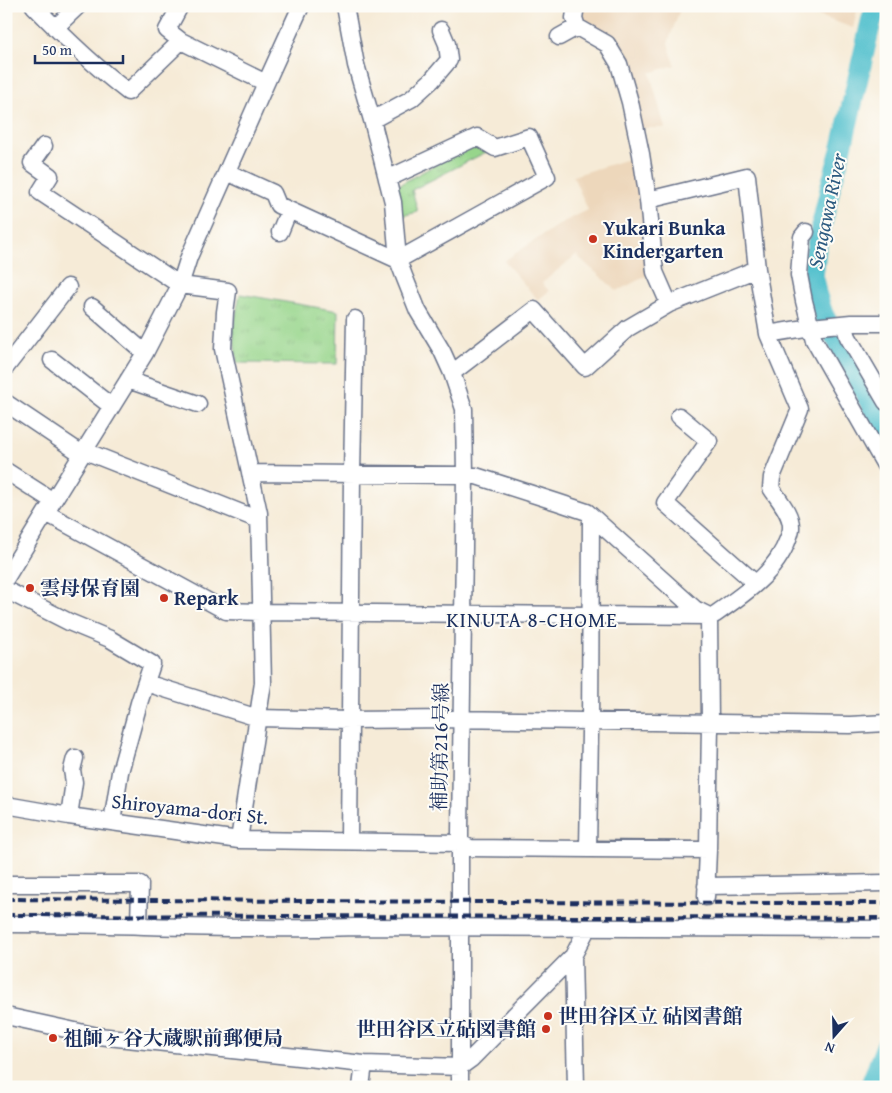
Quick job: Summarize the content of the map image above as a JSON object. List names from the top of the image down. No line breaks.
{"streets":{"street":["補助第216号線","Shiroyama-dori St."]},"crossings":[["補助第216号線","Shiroyama-dori St."]],"districts":["KINUTA 8-CHOME"],"water":["Sengawa River"],"places":["Yukari Bunka Kindergarten","雲母保育園","Repark","世田谷区立 砧図書館","世田谷区立砧図書館","祖師ヶ谷大蔵駅前郵便局"],"scale_bar":"50 m","north":"bottom"}
